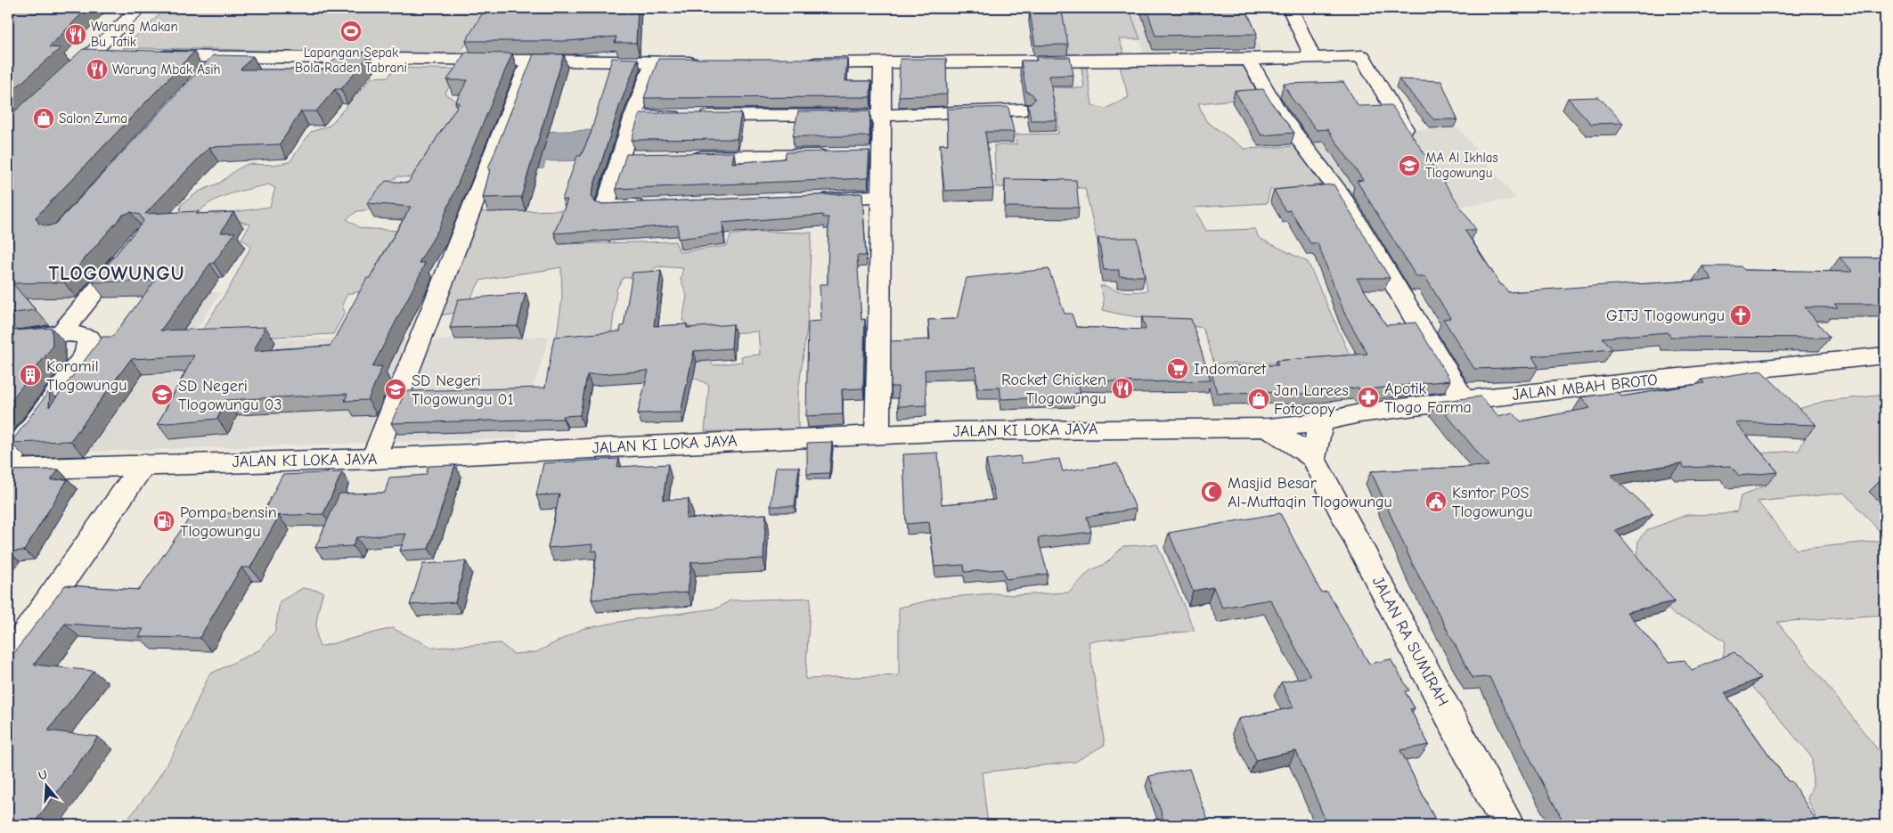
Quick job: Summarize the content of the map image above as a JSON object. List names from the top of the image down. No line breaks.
{"streets":{"street":["JALAN MBAH BROTO","JALAN KI LOKA JAYA","JALAN RA SUMIRAH"]},"crossings":[["JALAN MBAH BROTO","JALAN KI LOKA JAYA"]],"districts":["TLOGOWUNGU"],"places":{"sports":["Lapangan Sepak Bola Raden Tabrani"],"restaurant":["Warung Makan Bu Tatik","Warung Mbak Asih","Rocket Chicken Tlogowungu"],"shop":["Salon Zuma","Jan Larees Fotocopy"],"school or university":["MA Al Ikhlas Tlogowungu","SD Negeri Tlogowungu 01","SD Negeri Tlogowungu 03"],"church":["GITJ Tlogowungu"],"supermarket":["Indomaret"],"building":["Koramil Tlogowungu"],"pharmacy":["Apotik Tlogo Farma"],"mosque":["Masjid Besar Al-Muttaqin Tlogowungu"],"public building":["Ksntor POS Tlogowungu"],"fuel station":["Pompa bensin Tlogowungu"]},"north":"top"}
